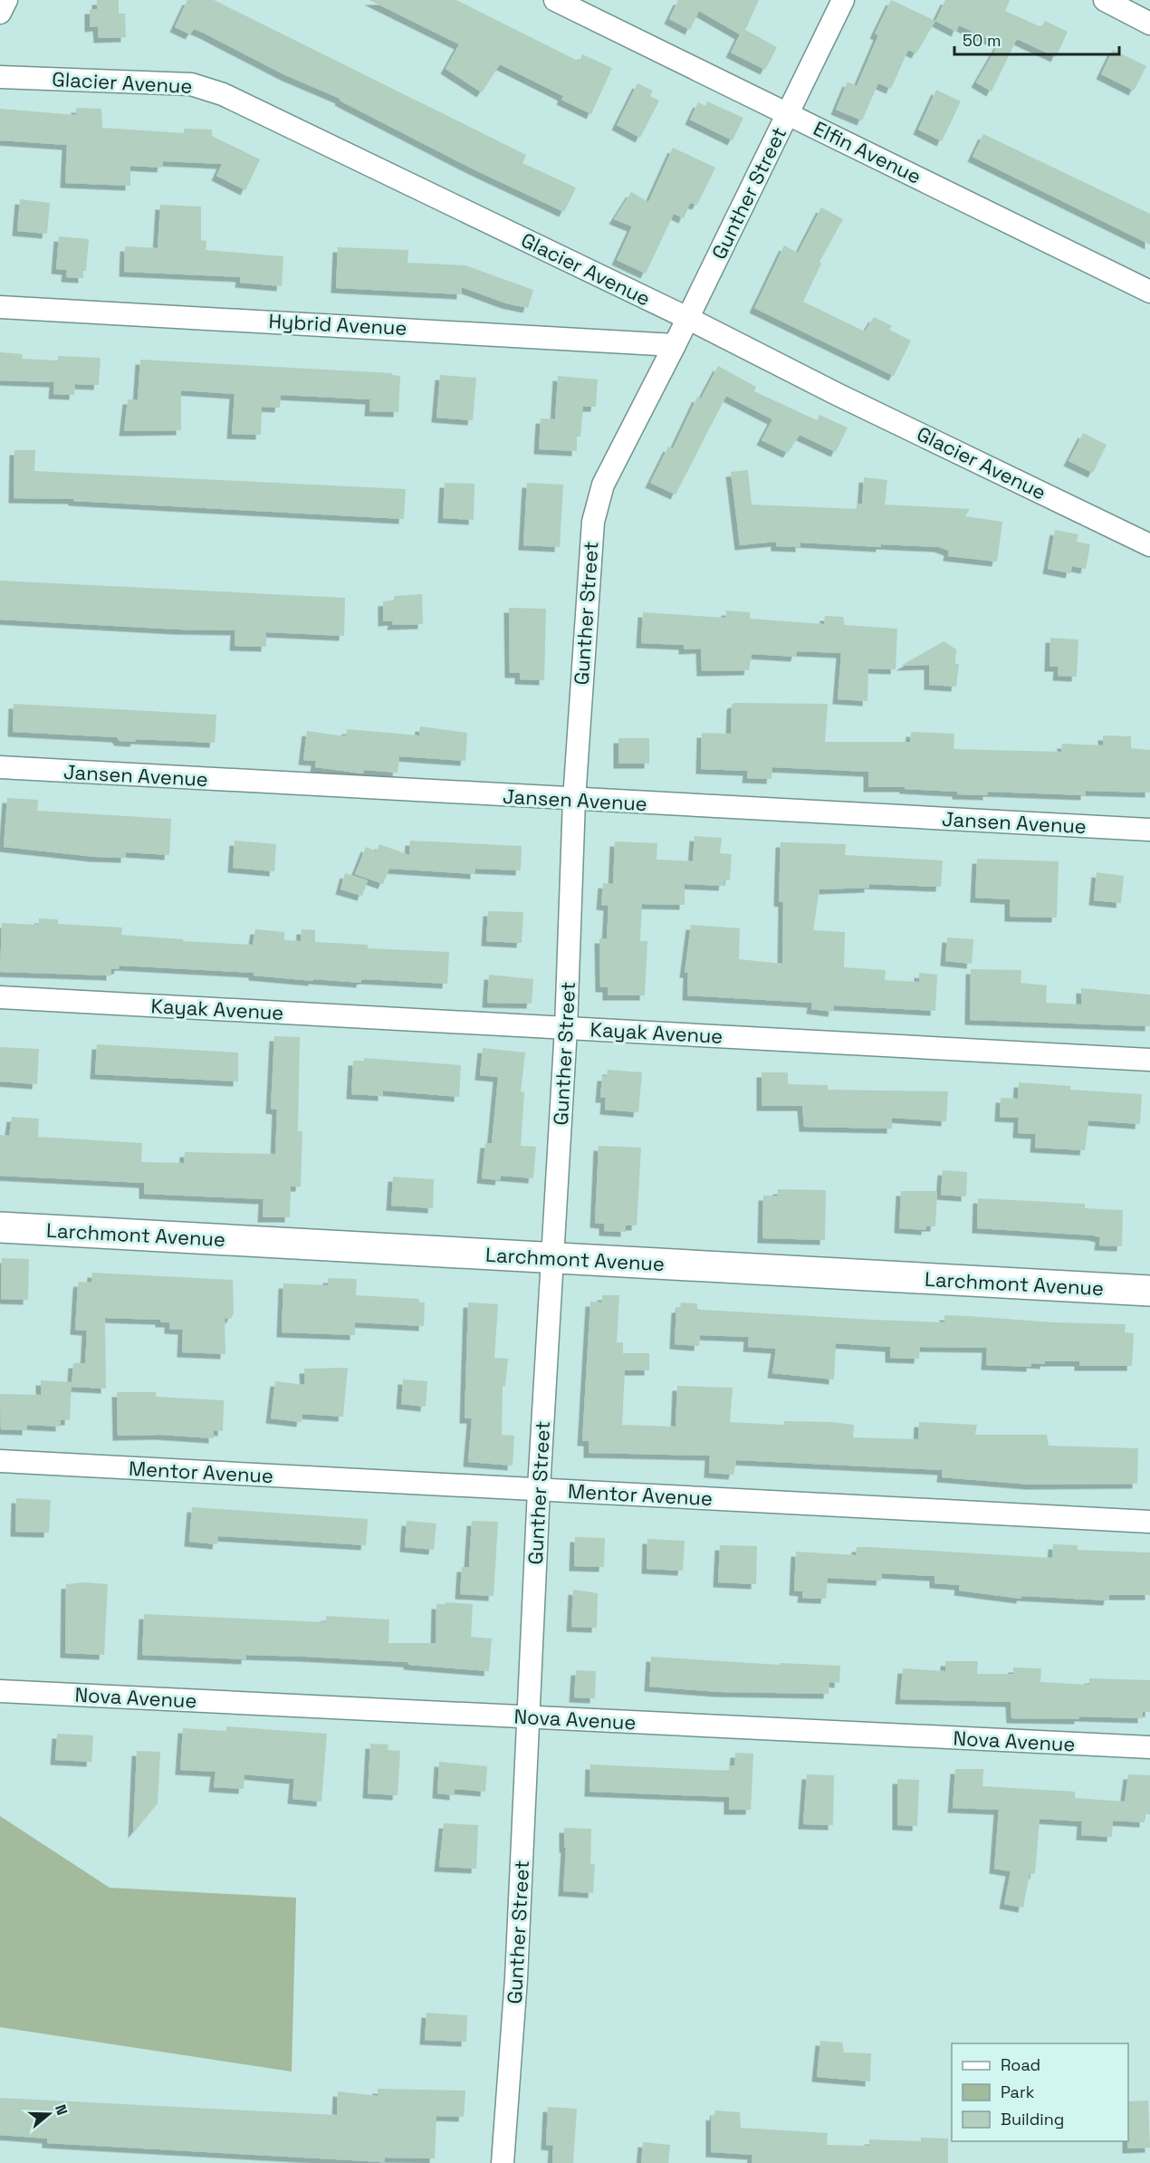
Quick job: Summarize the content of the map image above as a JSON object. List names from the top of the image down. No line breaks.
{"streets":{"street":["Glacier Avenue","Elfin Avenue","Gunther Street","Hybrid Avenue","Jansen Avenue","Kayak Avenue","Larchmont Avenue","Mentor Avenue","Nova Avenue"]},"crossings":[["Glacier Avenue","Gunther Street"],["Elfin Avenue","Gunther Street"],["Gunther Street","Hybrid Avenue"],["Gunther Street","Jansen Avenue"],["Gunther Street","Kayak Avenue"],["Gunther Street","Larchmont Avenue"],["Gunther Street","Mentor Avenue"],["Gunther Street","Nova Avenue"]],"legend":["Road","Park","Building"],"scale_bar":"50 m","north":"right"}
